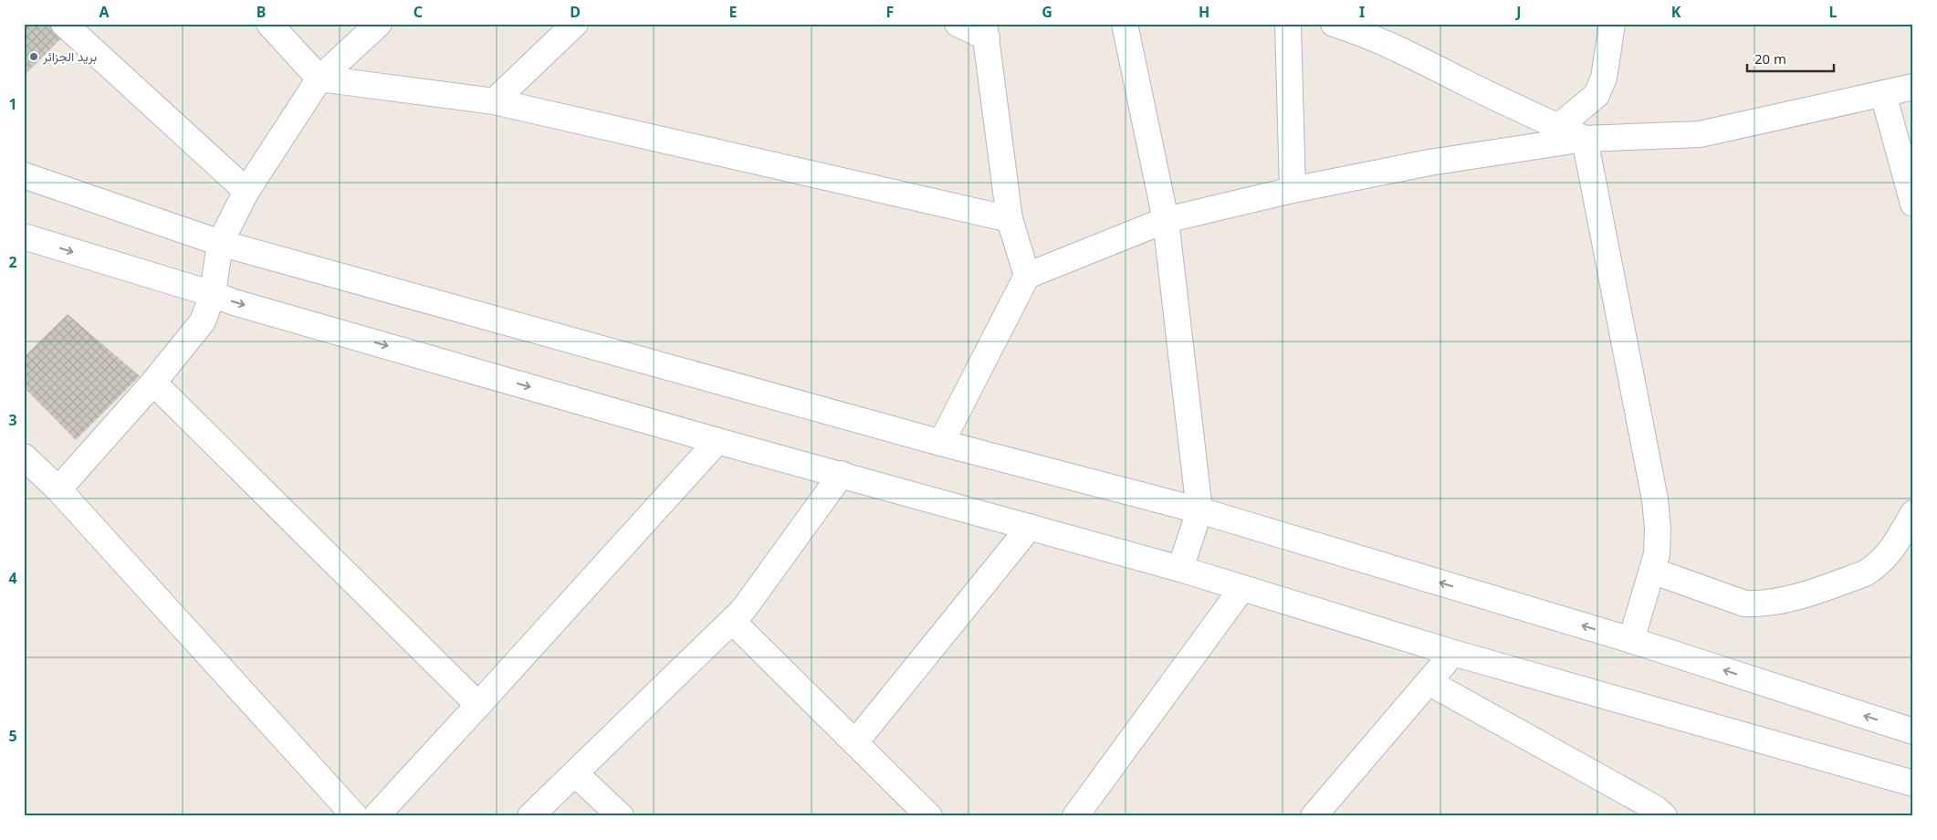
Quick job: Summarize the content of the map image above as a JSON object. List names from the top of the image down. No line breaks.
{"places":["بريد الجزائر"],"scale_bar":"20 m","grid":{"columns":["A","B","C","D","E","F","G","H","I","J","K","L"],"rows":["1","2","3","4","5"]}}
